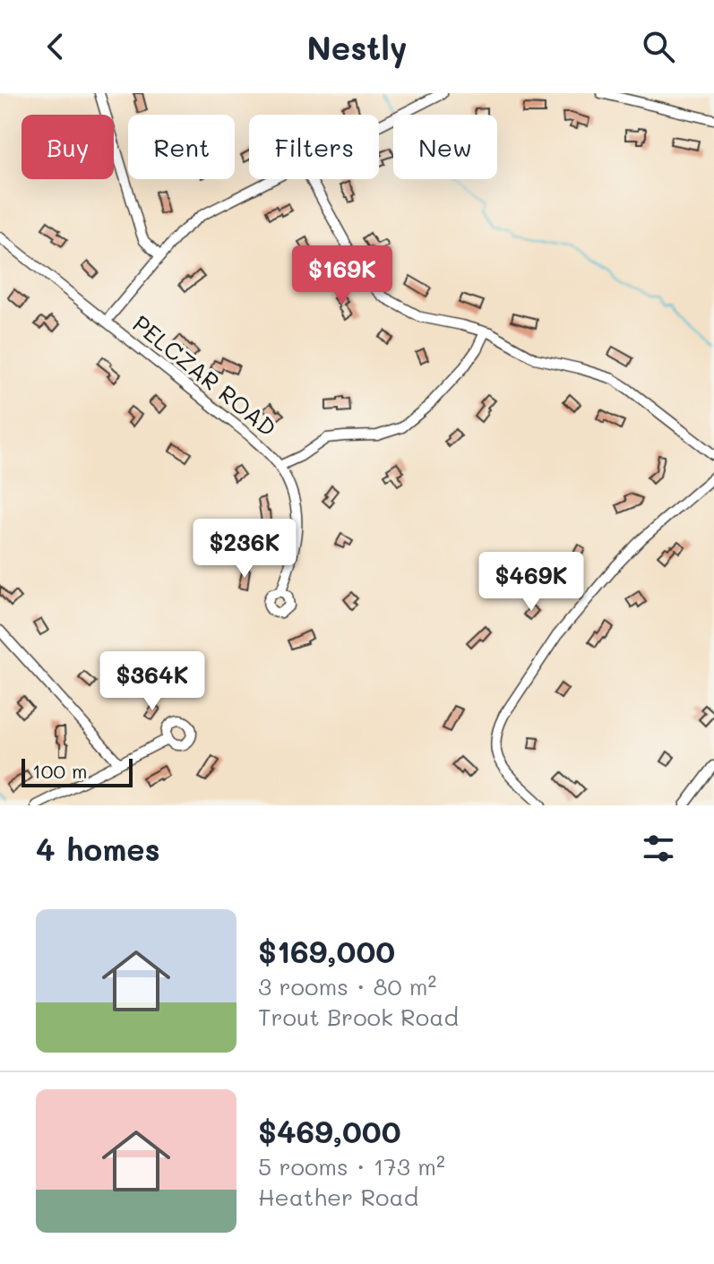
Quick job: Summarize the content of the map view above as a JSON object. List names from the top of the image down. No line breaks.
{"streets":{"street":["PELCZAR ROAD"]},"scale_bar":"100 m","page":{"header":"Nestly","chip":["Buy","Rent","Filters","New"],"price":["$169K","$236K","$469K","$364K"],"scale":"100 m","heading":"4 homes","list":[{"name":"$169,000","note":"3 rooms · 80 m² · Trout Brook Road"},{"name":"$469,000","note":"5 rooms · 173 m² · Heather Road"}]}}
